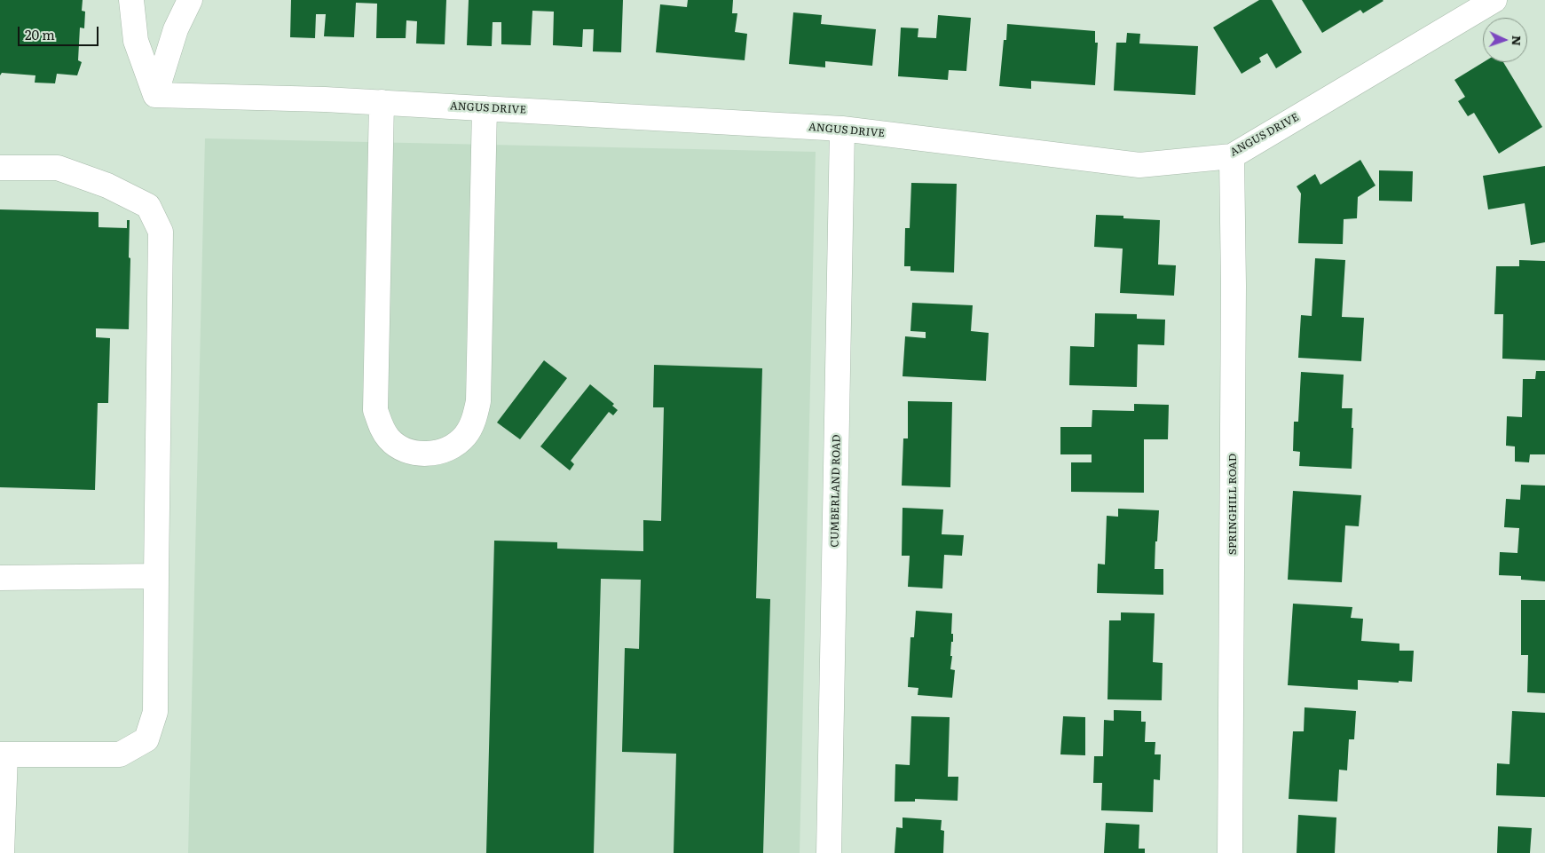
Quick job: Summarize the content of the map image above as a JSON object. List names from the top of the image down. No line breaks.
{"streets":{"street":["ANGUS DRIVE","CUMBERLAND ROAD","SPRINGHILL ROAD"]},"crossings":[["ANGUS DRIVE","CUMBERLAND ROAD"],["ANGUS DRIVE","SPRINGHILL ROAD"]],"scale_bar":"20 m","north":"right"}
